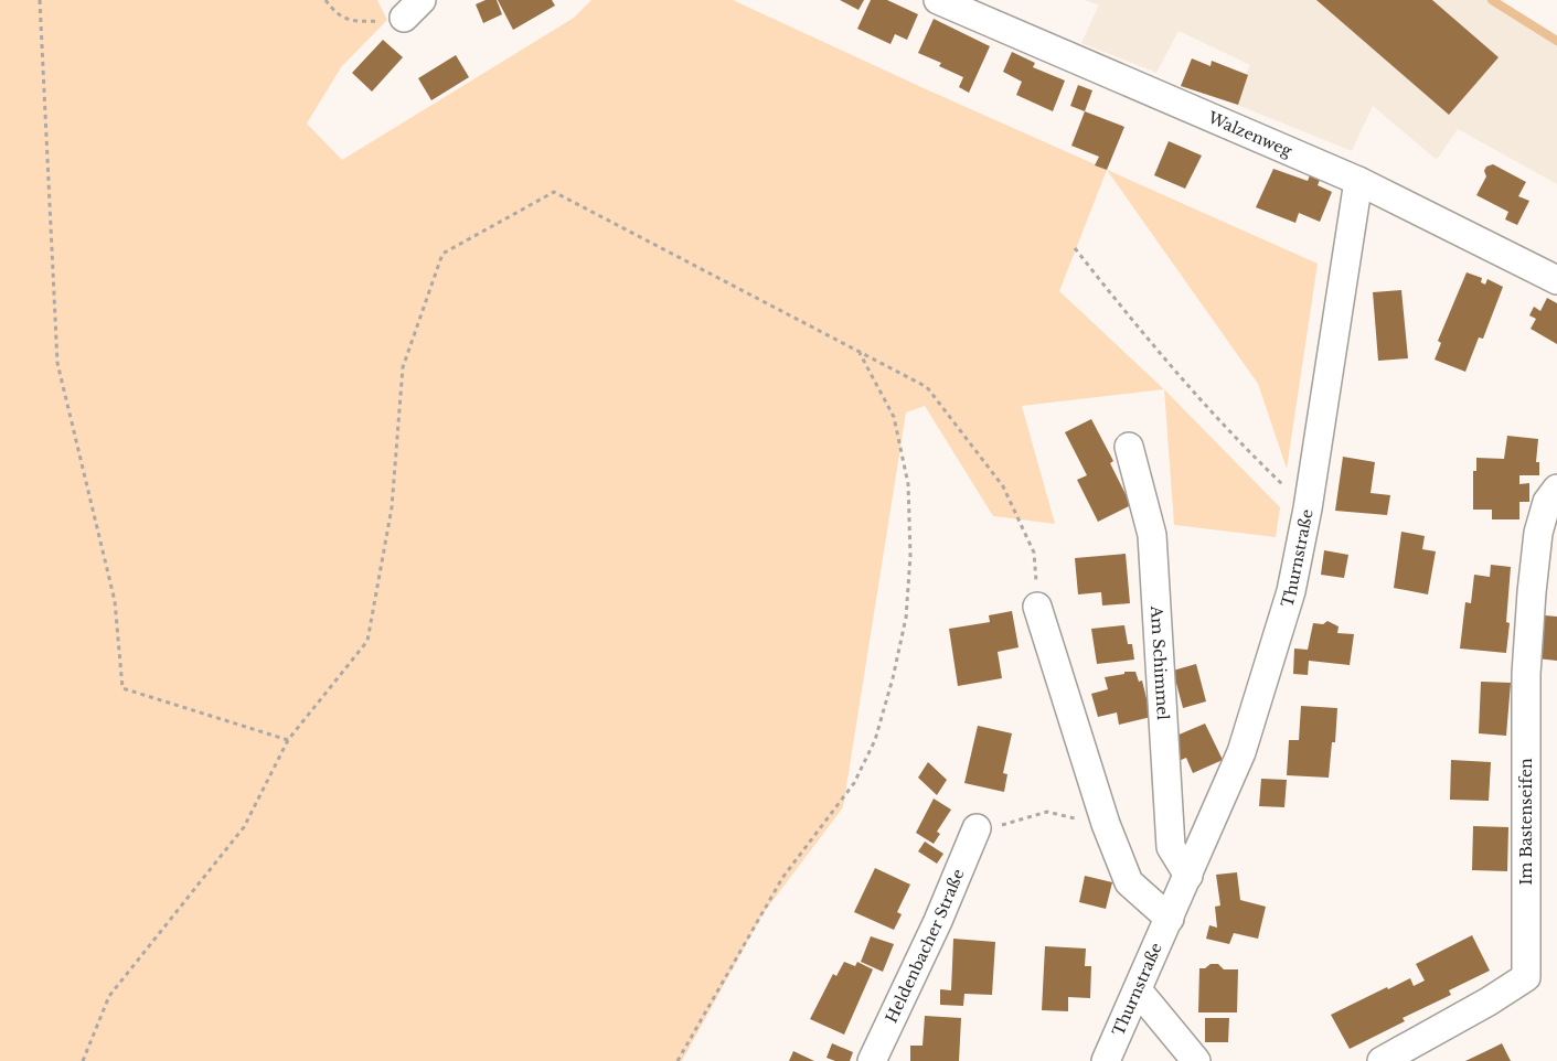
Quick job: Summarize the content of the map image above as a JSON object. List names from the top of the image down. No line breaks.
{"streets":{"street":["Walzenweg","Thurnstraße","Am Schimmel","Im Bastenseifen","Heldenbacher Straße"]},"crossings":[["Walzenweg","Thurnstraße"],["Thurnstraße","Am Schimmel"]]}
